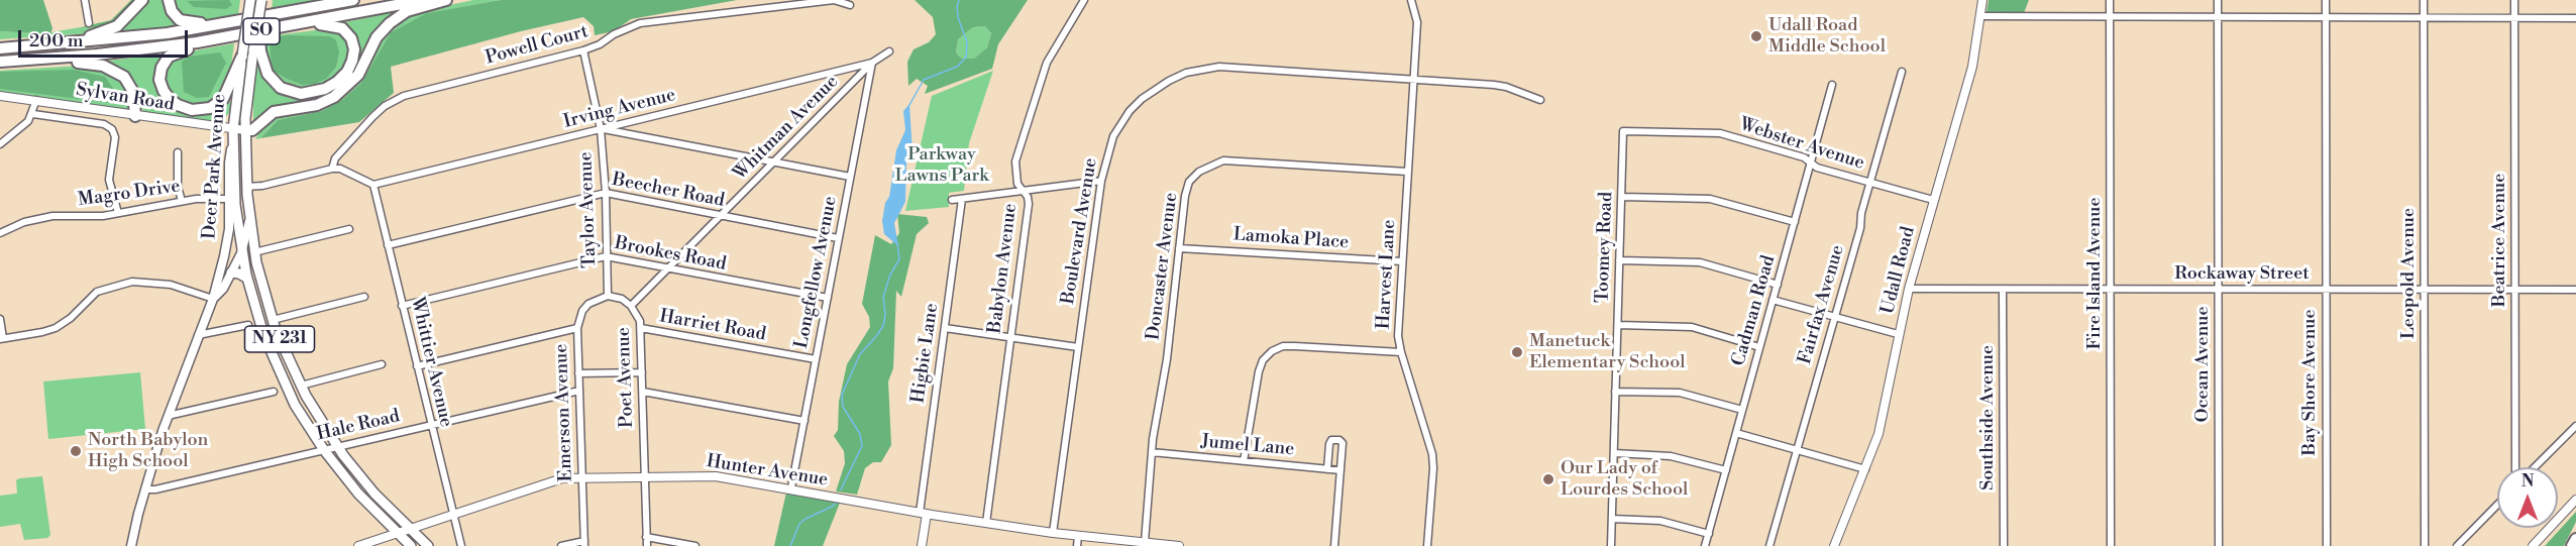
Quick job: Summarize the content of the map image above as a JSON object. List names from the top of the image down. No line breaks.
{"streets":{"highway":["SO"],"main road":["Deer Park Avenue","NY 231"],"street":["Powell Court","Sylvan Road","Irving Avenue","Whitman Avenue","Webster Avenue","Beecher Road","Magro Drive","Taylor Avenue","Boulevard Avenue","Lamoka Place","Beatrice Avenue","Toomey Road","Brookes Road","Doncaster Avenue","Babylon Avenue","Udall Road","Longfellow Avenue","Fire Island Avenue","Leopold Avenue","Harvest Lane","Rockaway Street","Fairfax Avenue","Cadman Road","Harriet Road","Higbie Lane","Whittier Avenue","Ocean Avenue","Poet Avenue","Bay Shore Avenue","Emerson Avenue","Southside Avenue","Hale Road","Jumel Lane","Hunter Avenue"]},"crossings":[["Powell Court","Taylor Avenue"],["Sylvan Road","Deer Park Avenue"],["Irving Avenue","Whitman Avenue"],["Irving Avenue","Taylor Avenue"],["Irving Avenue","Longfellow Avenue"],["Irving Avenue","Whittier Avenue"],["Whitman Avenue","Beecher Road"],["Whitman Avenue","Taylor Avenue"],["Whitman Avenue","Brookes Road"],["Whitman Avenue","Longfellow Avenue"],["Whitman Avenue","Harriet Road"],["Whitman Avenue","Poet Avenue"],["Whitman Avenue","Emerson Avenue"],["Webster Avenue","Toomey Road"],["Webster Avenue","Udall Road"],["Webster Avenue","Fairfax Avenue"],["Webster Avenue","Cadman Road"],["Deer Park Avenue","Magro Drive"],["Deer Park Avenue","NY 231"],["Deer Park Avenue","Hale Road"],["Beecher Road","Taylor Avenue"],["Beecher Road","Longfellow Avenue"],["Beecher Road","Whittier Avenue"],["Taylor Avenue","Brookes Road"],["Taylor Avenue","Harriet Road"],["Taylor Avenue","Poet Avenue"],["Taylor Avenue","Emerson Avenue"],["Boulevard Avenue","Harvest Lane"],["Boulevard Avenue","Hunter Avenue"],["Lamoka Place","Doncaster Avenue"],["Lamoka Place","Harvest Lane"],["Beatrice Avenue","Rockaway Street"],["Brookes Road","Longfellow Avenue"],["Brookes Road","Whittier Avenue"],["Doncaster Avenue","Harvest Lane"],["Doncaster Avenue","Jumel Lane"],["Doncaster Avenue","Hunter Avenue"],["Babylon Avenue","Hunter Avenue"],["Udall Road","Rockaway Street"],["Longfellow Avenue","Harriet Road"],["Longfellow Avenue","Hunter Avenue"],["Fire Island Avenue","Rockaway Street"],["Leopold Avenue","Rockaway Street"],["Rockaway Street","Ocean Avenue"],["Rockaway Street","Bay Shore Avenue"],["Rockaway Street","Southside Avenue"],["Harriet Road","Poet Avenue"],["Harriet Road","Emerson Avenue"],["NY 231","Hale Road"],["NY 231","Hunter Avenue"],["Higbie Lane","Hunter Avenue"],["Whittier Avenue","Hale Road"],["Whittier Avenue","Hunter Avenue"],["Poet Avenue","Emerson Avenue"],["Poet Avenue","Hunter Avenue"],["Emerson Avenue","Hale Road"],["Emerson Avenue","Hunter Avenue"]],"parks":["Parkway Lawns Park"],"places":["Udall Road Middle School","Manetuck Elementary School","North Babylon High School","Our Lady of Lourdes School"],"scale_bar":"200 m","north":"top"}
